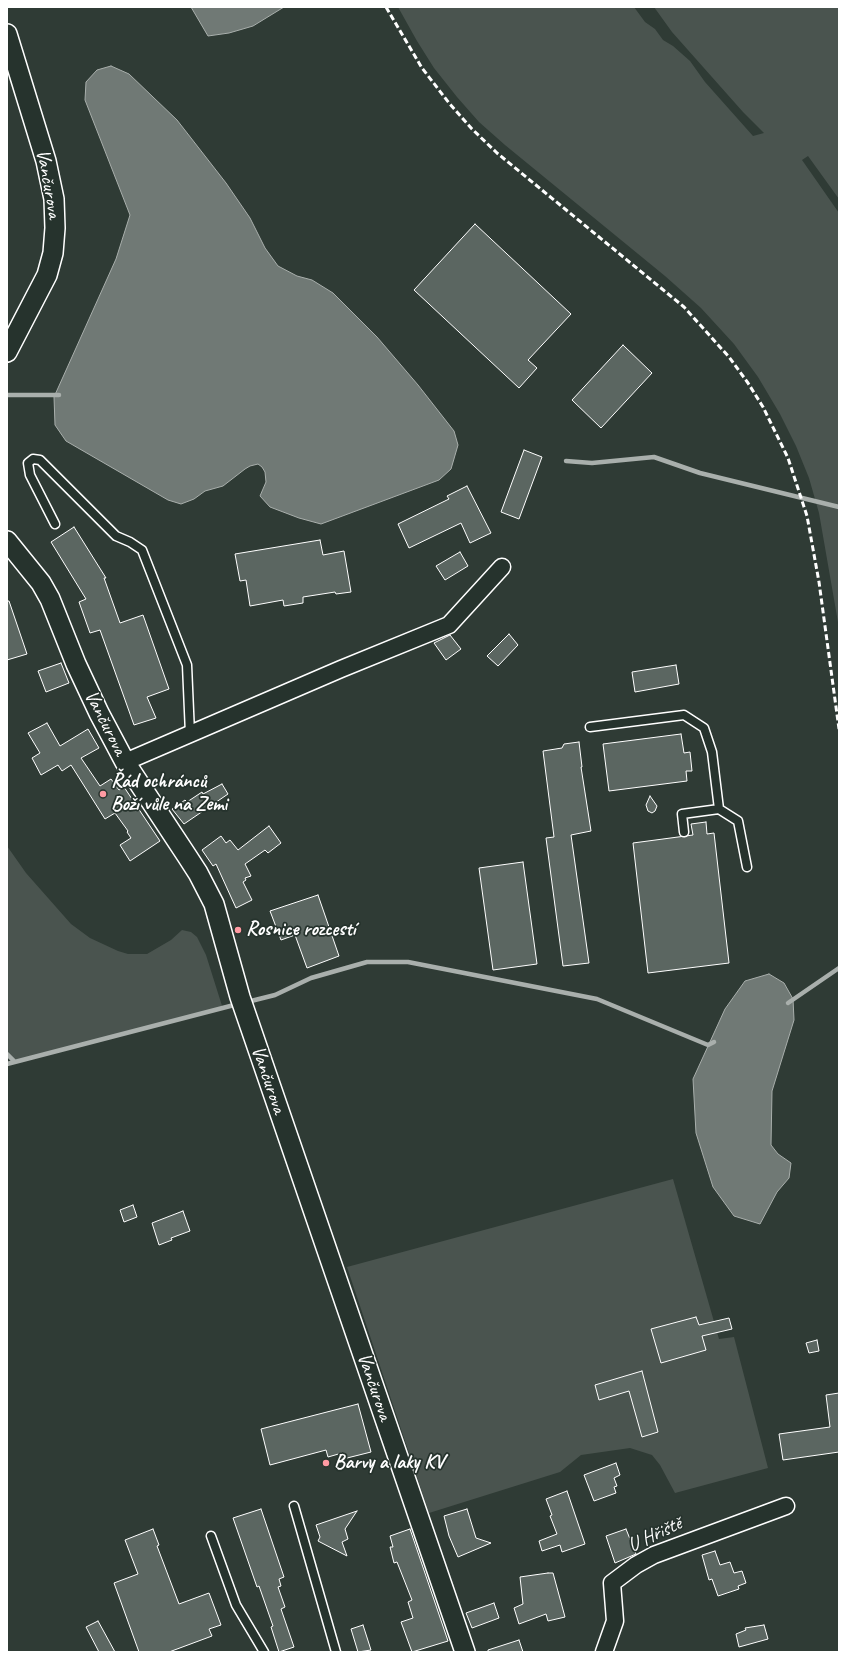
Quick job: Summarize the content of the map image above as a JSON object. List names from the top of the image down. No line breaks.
{"streets":{"street":["Vančurova","U Hřiště"]},"places":["Řád ochránců Boží vůle na Zemi","Rosnice rozcestí","Barvy a laky KV"]}
